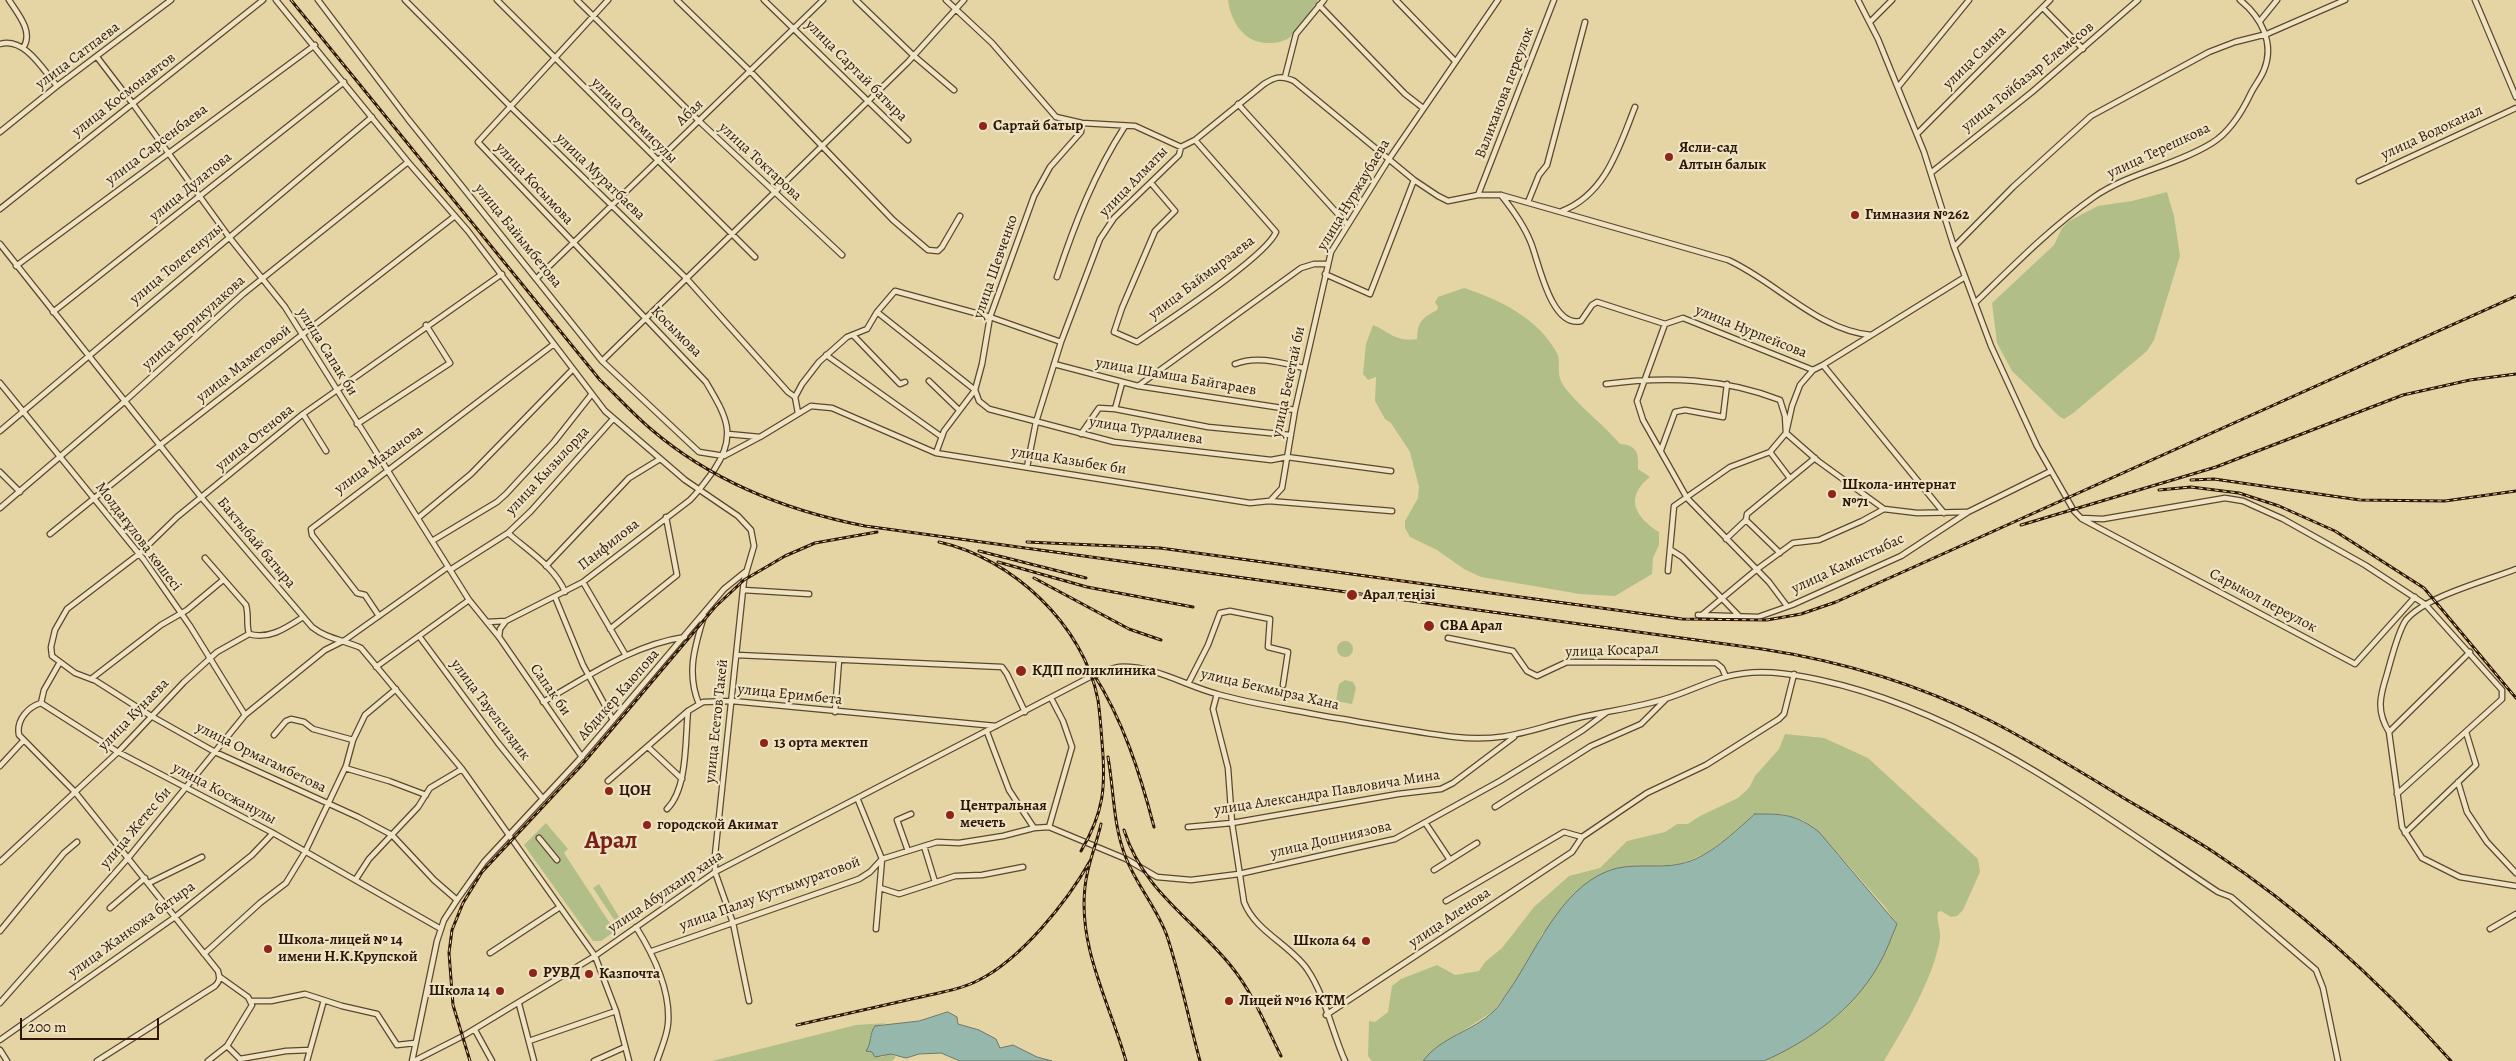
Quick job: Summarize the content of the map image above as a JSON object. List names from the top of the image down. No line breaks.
{"streets":{"street":["улица Сатпаева","улица Саина","улица Сартай батыра","улица Тойбазар Елемесов","Валиханова переулок","улица Космонавтов","Абая","улица Отемисулы","улица Водоканал","улица Сарсенбаева","улица Терешкова","улица Токтарова","улица Муратбаева","улица Алматы","улица Косымова","улица Дулатова","улица Нуржаубаева","улица Байымбетова","улица Толегенулы","улица Шевченко","улица Баймырзаева","улица Борикулакова","Косымова","улица Нурпейсова","улица Сапак би","улица Маметовой","улица Шамша Байгараев","улица Бекетай би","улица Турдалиева","улица Отенова","улица Маханова","улица Казыбек би","улица Кызылорда","Молдағұлова көшесі","Бактыбай батыра","Панфилова","улица Камыстыбас","Сарыкол переулок","улица Косарал","Сапак би","улица Бекмырза Хана","Абдикер Каюпова","улица Еримбета","улица Тауелсиздик","улица Кунаева","улица Есетов Такей","улица Ормагамбетова","улица Александра Павловича Мина","улица Косжанулы","улица Жетес би","улица Дошниязова","улица Абулхаир хана","улица Палау Куттымуратовой","улица Аленова","улица Жанкожа батыра"]},"crossings":[["улица Сатпаева","улица Сапак би"],["улица Сартай батыра","Абая"],["улица Космонавтов","улица Сапак би"],["Абая","улица Отемисулы"],["Абая","улица Токтарова"],["Абая","улица Муратбаева"],["Абая","улица Косымова"],["Абая","улица Байымбетова"],["Абая","Косымова"],["улица Сарсенбаева","улица Сапак би"],["улица Сарсенбаева","Бактыбай батыра"],["улица Сарсенбаева","улица Есетов Такей"],["улица Муратбаева","улица Косымова"],["улица Алматы","улица Баймырзаева"],["улица Алматы","улица Шамша Байгараев"],["улица Алматы","улица Турдалиева"],["улица Алматы","улица Казыбек би"],["улица Косымова","Косымова"],["улица Дулатова","улица Сапак би"],["улица Дулатова","Бактыбай батыра"],["улица Дулатова","улица Есетов Такей"],["улица Нуржаубаева","улица Шамша Байгараев"],["улица Нуржаубаева","улица Бекетай би"],["улица Байымбетова","Косымова"],["улица Байымбетова","улица Казыбек би"],["улица Байымбетова","Панфилова"],["улица Толегенулы","улица Сапак би"],["улица Толегенулы","Молдағұлова көшесі"],["улица Толегенулы","Бактыбай батыра"],["улица Толегенулы","улица Есетов Такей"],["улица Шевченко","улица Турдалиева"],["улица Шевченко","улица Казыбек би"],["улица Борикулакова","улица Сапак би"],["улица Борикулакова","Молдағұлова көшесі"],["улица Борикулакова","Бактыбай батыра"],["улица Борикулакова","улица Есетов Такей"],["Косымова","улица Казыбек би"],["Косымова","Панфилова"],["улица Сапак би","улица Маметовой"],["улица Сапак би","улица Отенова"],["улица Сапак би","улица Маханова"],["улица Сапак би","улица Кызылорда"],["улица Сапак би","Сапак би"],["улица Маметовой","Молдағұлова көшесі"],["улица Маметовой","Бактыбай батыра"],["улица Маметовой","улица Есетов Такей"],["улица Шамша Байгараев","улица Бекетай би"],["улица Бекетай би","улица Турдалиева"],["улица Бекетай би","улица Казыбек би"],["улица Отенова","Молдағұлова көшесі"],["улица Отенова","Бактыбай батыра"],["улица Отенова","улица Есетов Такей"],["улица Отенова","улица Ормагамбетова"],["улица Маханова","улица Кызылорда"],["улица Маханова","улица Есетов Такей"],["улица Маханова","улица Жетес би"],["улица Казыбек би","Панфилова"],["улица Кызылорда","улица Есетов Такей"],["улица Кызылорда","улица Жетес би"],["Молдағұлова көшесі","улица Кунаева"],["Молдағұлова көшесі","улица Жетес би"],["Бактыбай батыра","Абдикер Каюпова"],["Бактыбай батыра","улица Кунаева"],["Бактыбай батыра","улица Жетес би"],["Бактыбай батыра","улица Абулхаир хана"],["Панфилова","улица Есетов Такей"],["Сапак би","Абдикер Каюпова"],["улица Бекмырза Хана","улица Еримбета"],["улица Бекмырза Хана","улица Александра Павловича Мина"],["улица Бекмырза Хана","улица Абулхаир хана"],["Абдикер Каюпова","улица Тауелсиздик"],["Абдикер Каюпова","улица Есетов Такей"],["Абдикер Каюпова","улица Ормагамбетова"],["Абдикер Каюпова","улица Косжанулы"],["Абдикер Каюпова","улица Абулхаир хана"],["улица Еримбета","улица Есетов Такей"],["улица Еримбета","улица Абулхаир хана"],["улица Кунаева","улица Ормагамбетова"],["улица Кунаева","улица Косжанулы"],["улица Есетов Такей","улица Абулхаир хана"],["улица Есетов Такей","улица Палау Куттымуратовой"],["улица Ормагамбетова","улица Жетес би"],["улица Косжанулы","улица Жетес би"],["улица Косжанулы","улица Жанкожа батыра"],["улица Дошниязова","улица Палау Куттымуратовой"]],"districts":["Арал"],"places":["Сартай батыр","Ясли-сад Алтын балык","Гимназия №262","Школа-интернат №71","Арал теңізі","СВА Арал","КДП поликлиника","13 орта мектеп","ЦОН","Центральная мечеть","городской Акимат","Школа 64","Школа-лицей № 14 имени Н.К.Крупской","РУВД","Казпочта","Школа 14","Лицей №16 КТМ"],"scale_bar":"200 m"}
